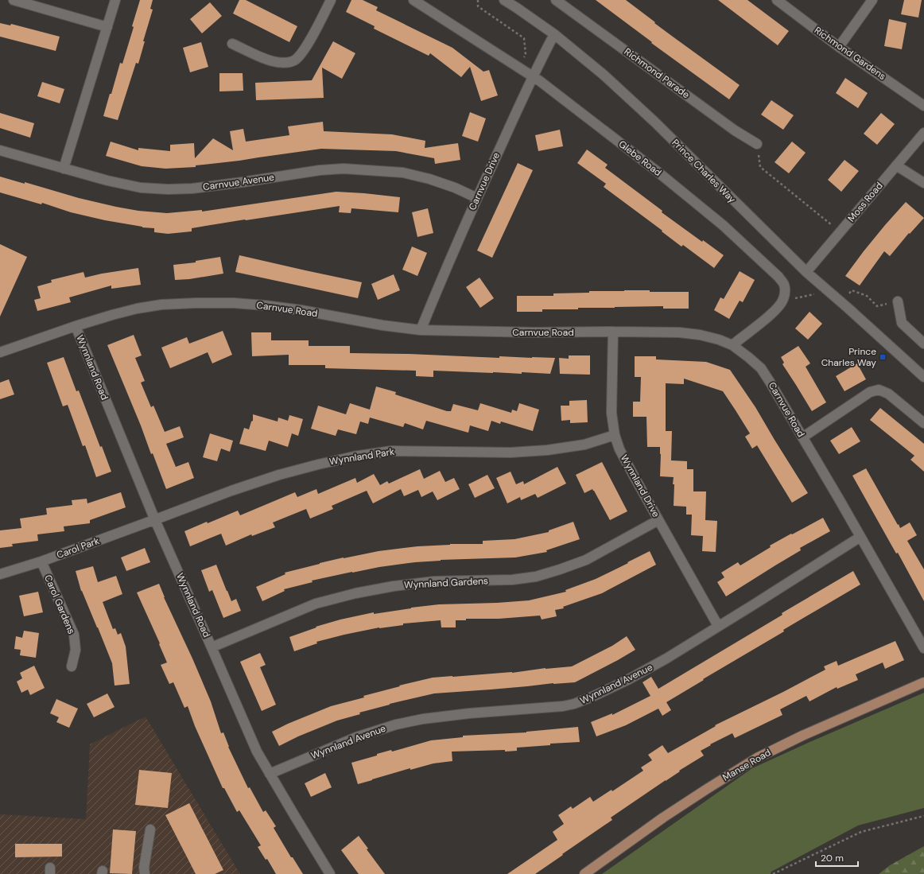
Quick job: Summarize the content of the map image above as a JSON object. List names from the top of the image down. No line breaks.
{"streets":{"main road":["Manse Road"],"street":["Richmond Gardens","Richmond Parade","Glebe Road","Prince Charles Way","Carnvue Drive","Carnvue Avenue","Moss Road","Carnvue Road","Wynnland Road","Wynnland Park","Wynnland Drive","Carol Park","Wynnland Gardens","Carol Gardens","Wynnland Avenue"]},"crossings":[["Glebe Road","Carnvue Drive"],["Prince Charles Way","Carnvue Drive"],["Prince Charles Way","Moss Road"],["Carnvue Drive","Carnvue Avenue"],["Carnvue Drive","Carnvue Road"],["Carnvue Road","Wynnland Road"],["Carnvue Road","Wynnland Drive"],["Carnvue Road","Wynnland Avenue"],["Wynnland Road","Wynnland Park"],["Wynnland Road","Carol Park"],["Wynnland Road","Wynnland Gardens"],["Wynnland Road","Wynnland Avenue"],["Wynnland Park","Wynnland Drive"],["Wynnland Park","Carol Park"],["Wynnland Drive","Wynnland Gardens"],["Wynnland Drive","Wynnland Avenue"],["Carol Park","Carol Gardens"]],"places":{"transit":["Prince Charles Way"]},"scale_bar":"20 m"}
